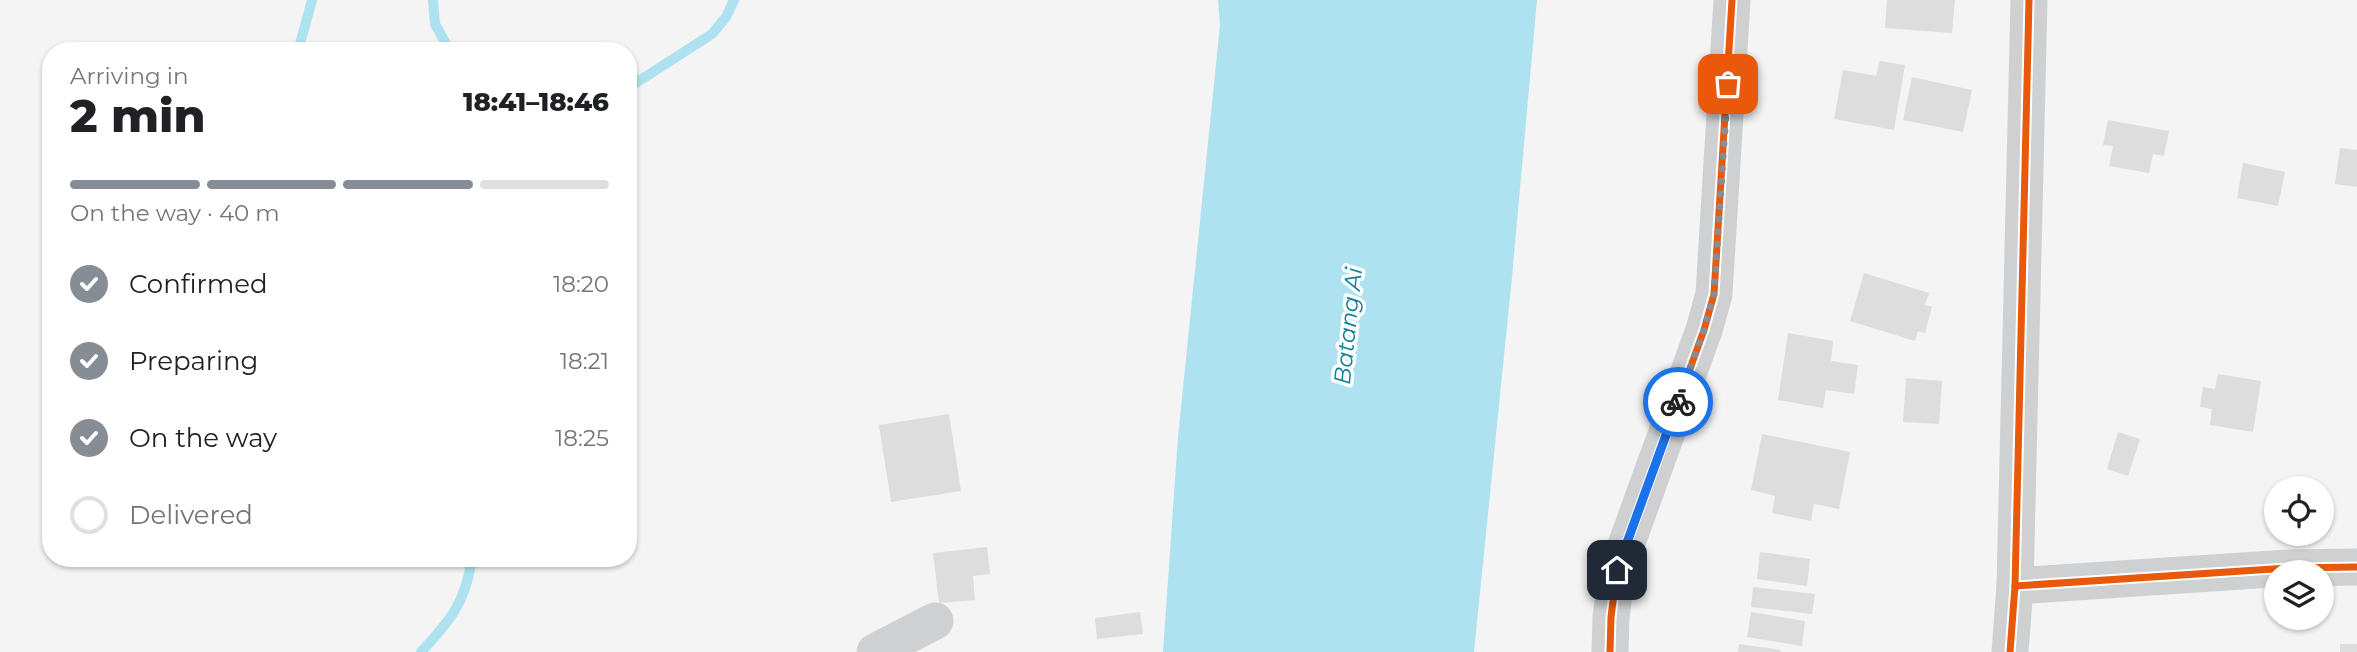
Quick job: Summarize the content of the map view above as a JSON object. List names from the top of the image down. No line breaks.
{"water":["Batang Ai"],"page":{"heading":["2 min","Arriving in","18:41–18:46"],"bar":"On the way · 40 m","list":[["Confirmed","18:20"],["Preparing","18:21"],["On the way","18:25"],"Delivered"]}}
